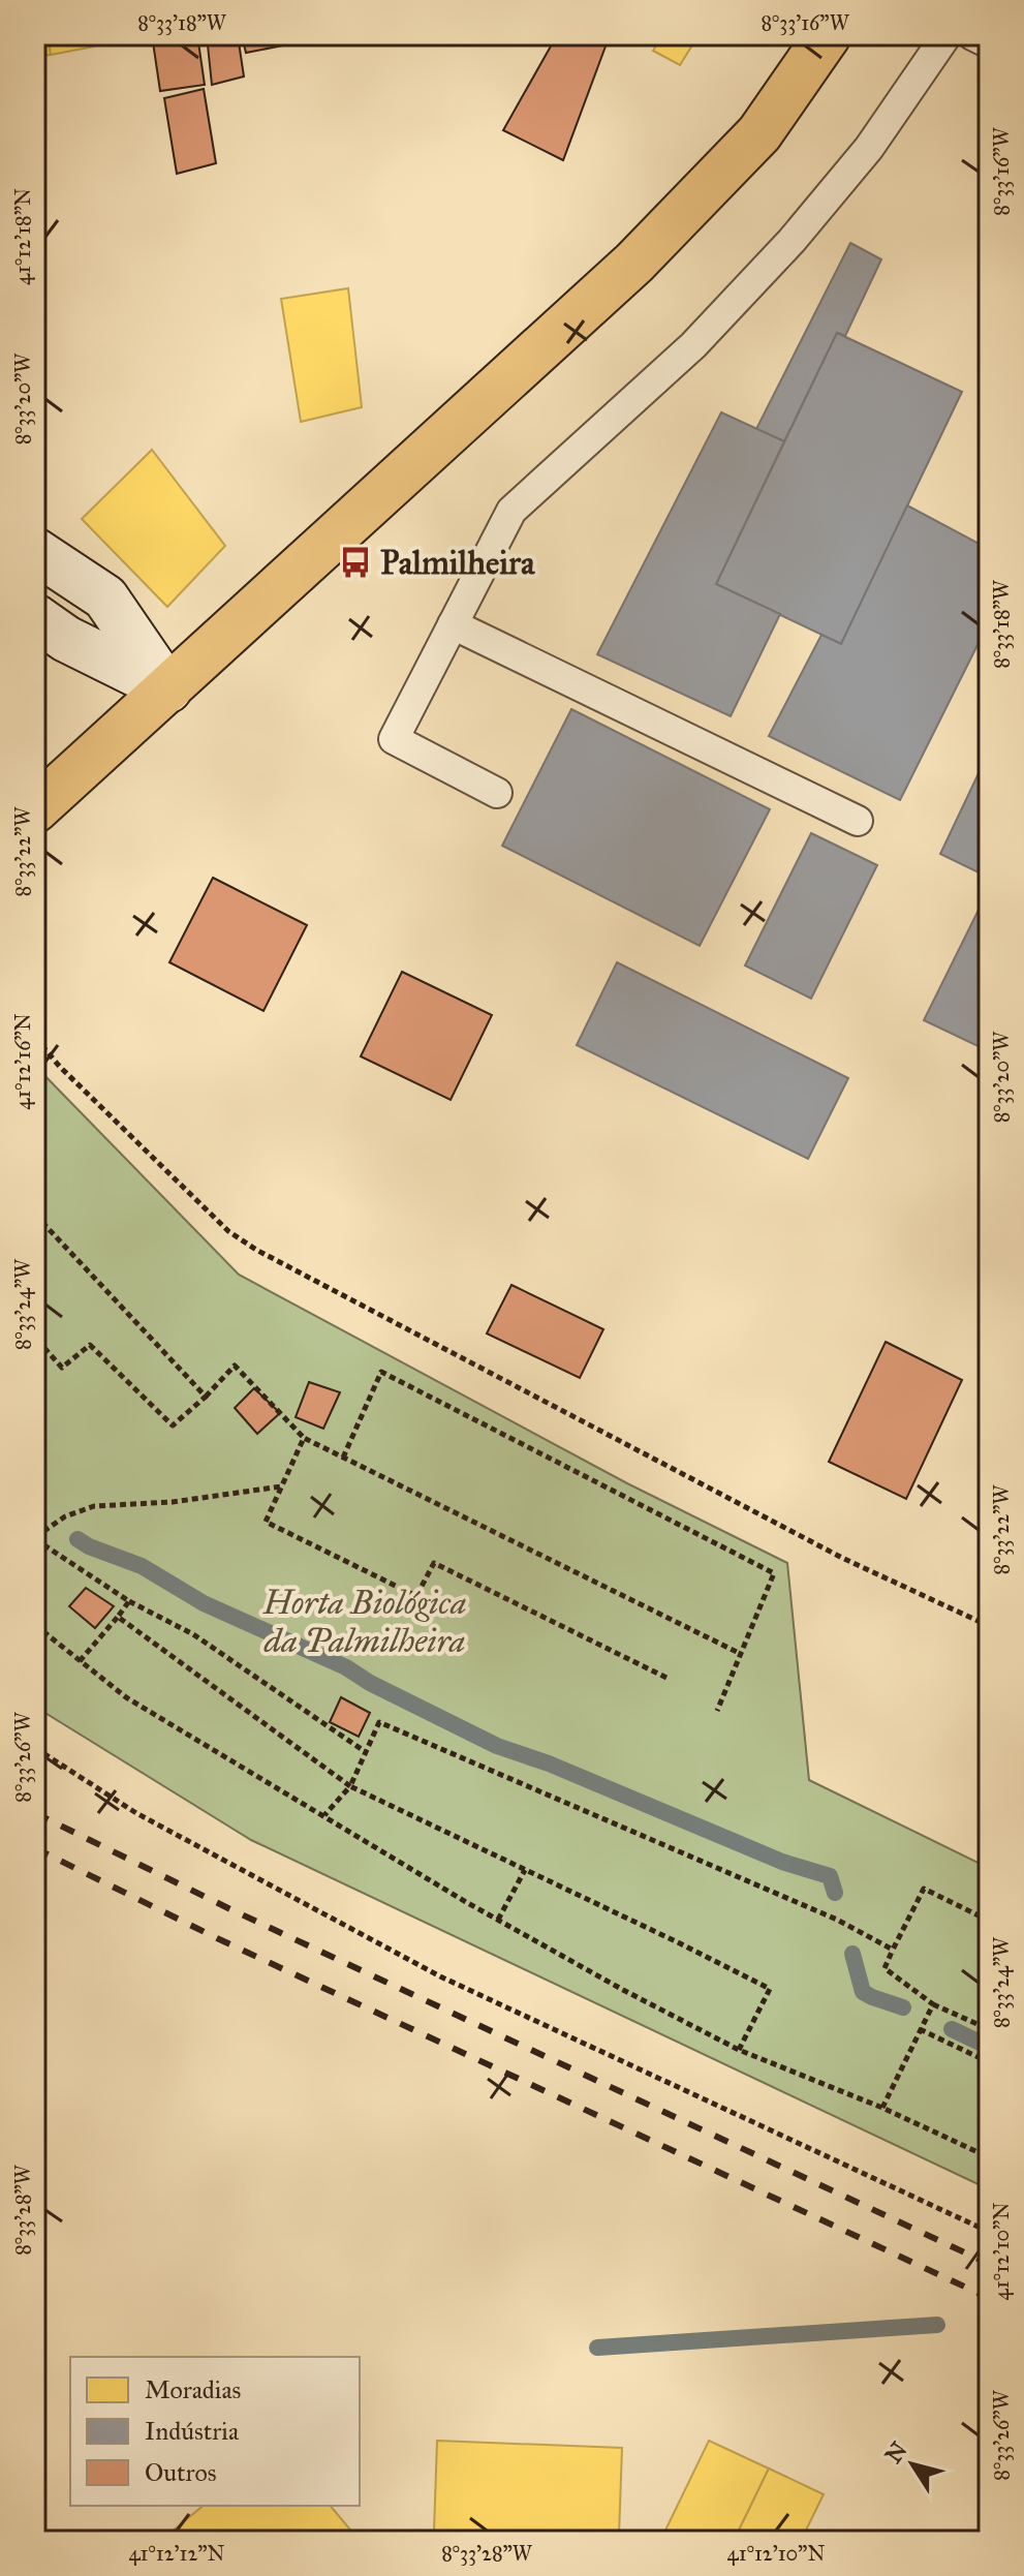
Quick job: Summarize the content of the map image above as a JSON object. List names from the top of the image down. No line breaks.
{"parks":["Horta Biológica da Palmilheira"],"places":{"bus stop":["Palmilheira"]},"legend":["Moradias","Indústria","Outros"],"north":"top left","coordinates":["8°33'18\"W","8°33'16\"W","41°12'18\"N","8°33'20\"W","8°33'22\"W","41°12'16\"N","8°33'24\"W","8°33'26\"W","8°33'28\"W","41°12'10\"N","41°12'12\"N"]}
